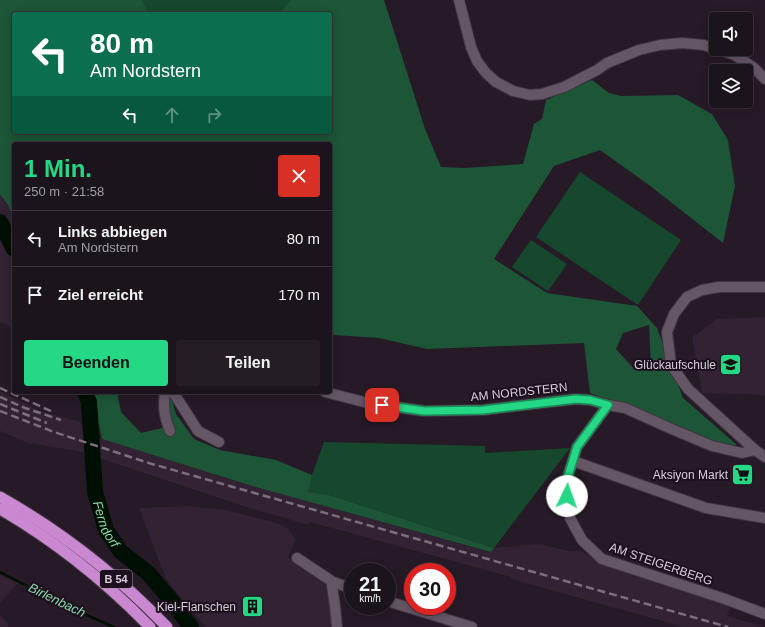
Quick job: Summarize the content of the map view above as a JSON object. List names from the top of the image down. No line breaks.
{"streets":{"highway":["B 54"],"street":["AM NORDSTERN","AM STEIGERBERG"]},"crossings":[["AM NORDSTERN","AM STEIGERBERG"]],"water":["Ferndorf","Birlenbach"],"places":{"school or university":["Glückaufschule"],"supermarket":["Aksiyon Markt"],"building":["Kiel-Flanschen"]},"page":{"turn":["80 m","Am Nordstern"],"heading":["1 Min.","250 m · 21:58"],"list":[{"name":"Links abbiegen","note":"Am Nordstern","value":"80 m"},{"name":"Ziel erreicht","value":"170 m"}],"buttons":["Beenden","Teilen"],"speed":"21 km/h","limit":"30"}}
